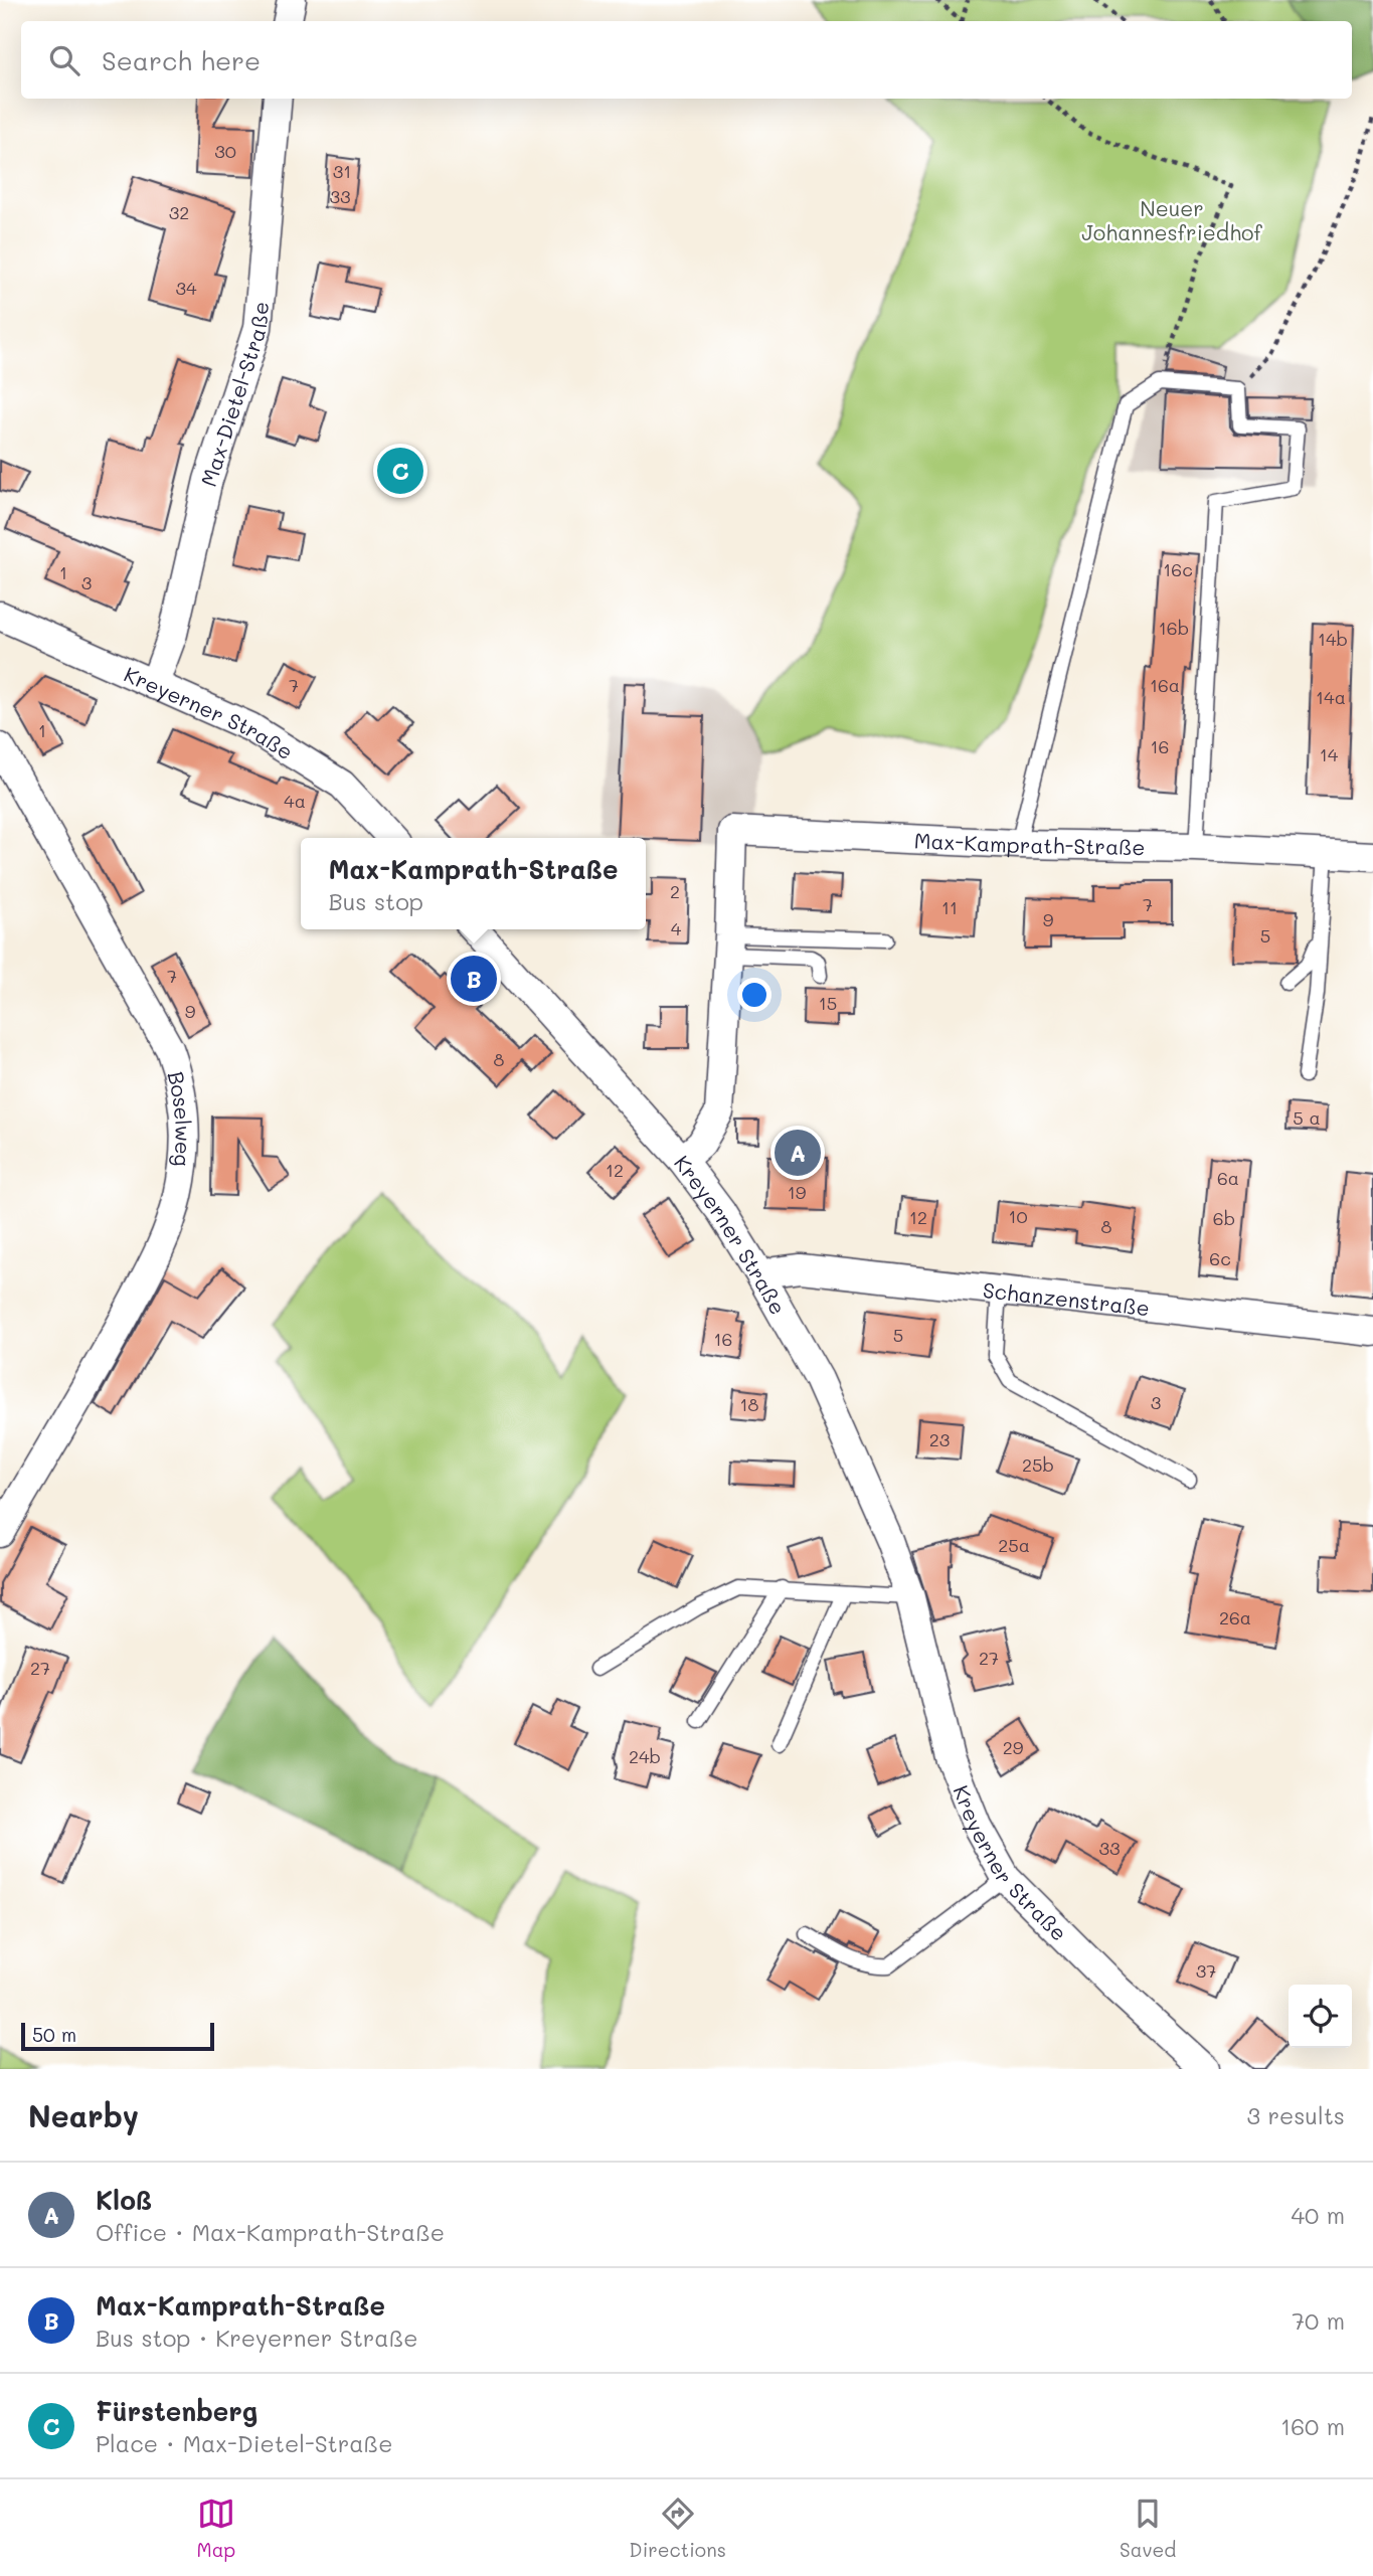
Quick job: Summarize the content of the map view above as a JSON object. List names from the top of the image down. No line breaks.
{"streets":{"street":["Max-Dietel-Straße","Kreyerner Straße","Max-Kamprath-Straße","Boselweg","Schanzenstraße"]},"crossings":[["Max-Dietel-Straße","Kreyerner Straße"],["Kreyerner Straße","Max-Kamprath-Straße"],["Kreyerner Straße","Schanzenstraße"]],"parks":["Neuer Johannesfriedhof"],"house_numbers":["30","31","33","32","34","16c","1","3","16b","14b","7","16a","14a","1","16","14","4a","2","7","11","9","4","5","7","15","9","8","5 a","12","6a","19","10","12","6b","8","6c","5","16","3","18","23","25b","25a","26a","27","27","29","24b","33","37"],"scale_bar":"50 m","page":{"search":"Search here","pins":["C","B","A"],"popup":["Max-Kamprath-Straße","Bus stop"],"scale":"50 m","heading":["Nearby","3 results"],"list":[{"mark":"A","name":"Kloß","note":"Office · Max-Kamprath-Straße","value":"40 m"},{"mark":"B","name":"Max-Kamprath-Straße","note":"Bus stop · Kreyerner Straße","value":"70 m"},{"mark":"C","name":"Fürstenberg","note":"Place · Max-Dietel-Straße","value":"160 m"}],"nav":["Map","Directions","Saved"]}}
